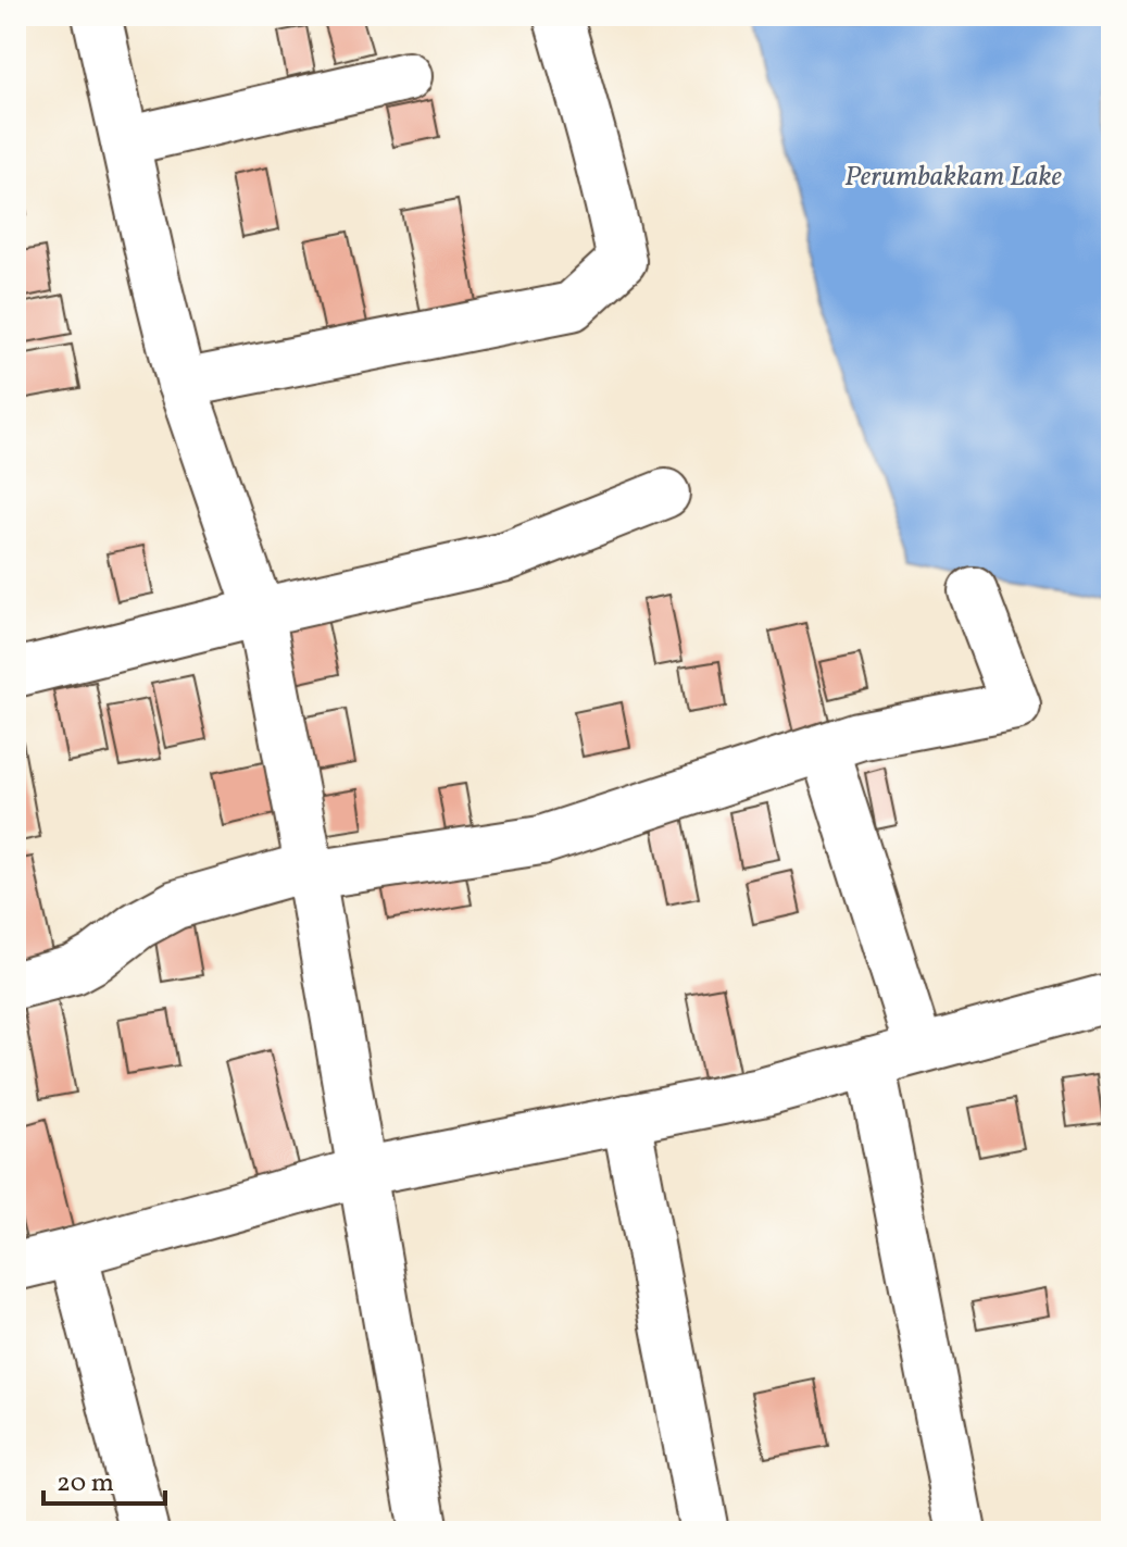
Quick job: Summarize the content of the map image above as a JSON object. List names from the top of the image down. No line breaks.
{"water":["Perumbakkam Lake"],"scale_bar":"20 m"}
